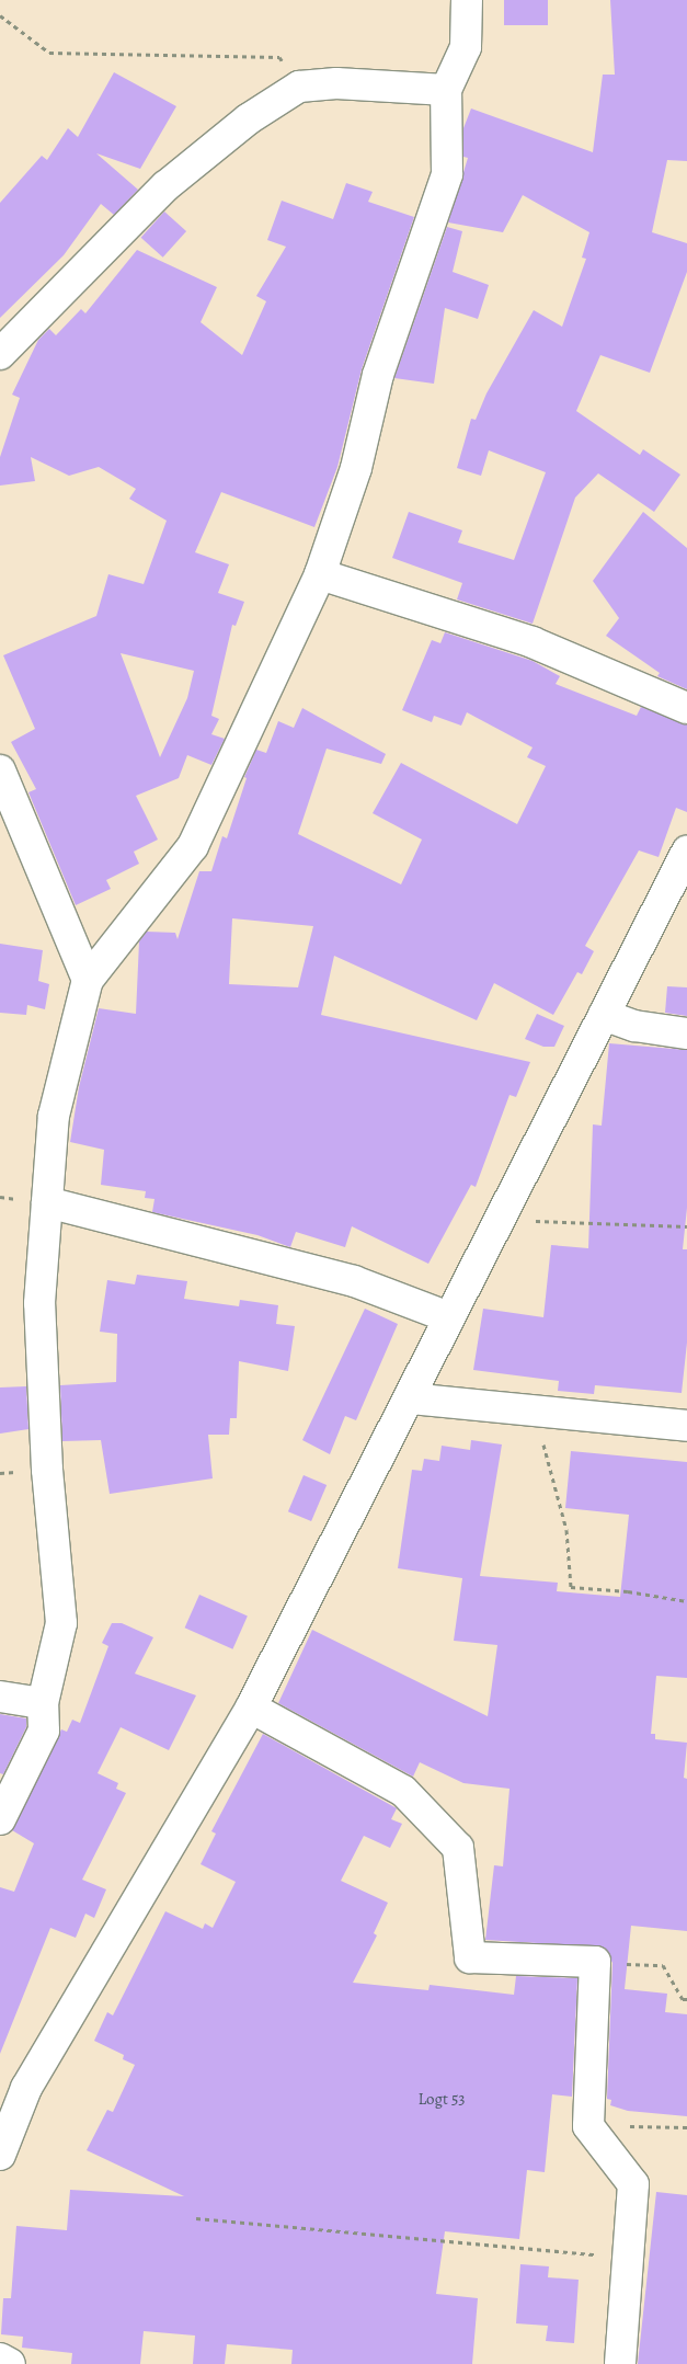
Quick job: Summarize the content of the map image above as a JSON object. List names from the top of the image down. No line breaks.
{"house_numbers":["Logt 53"]}
